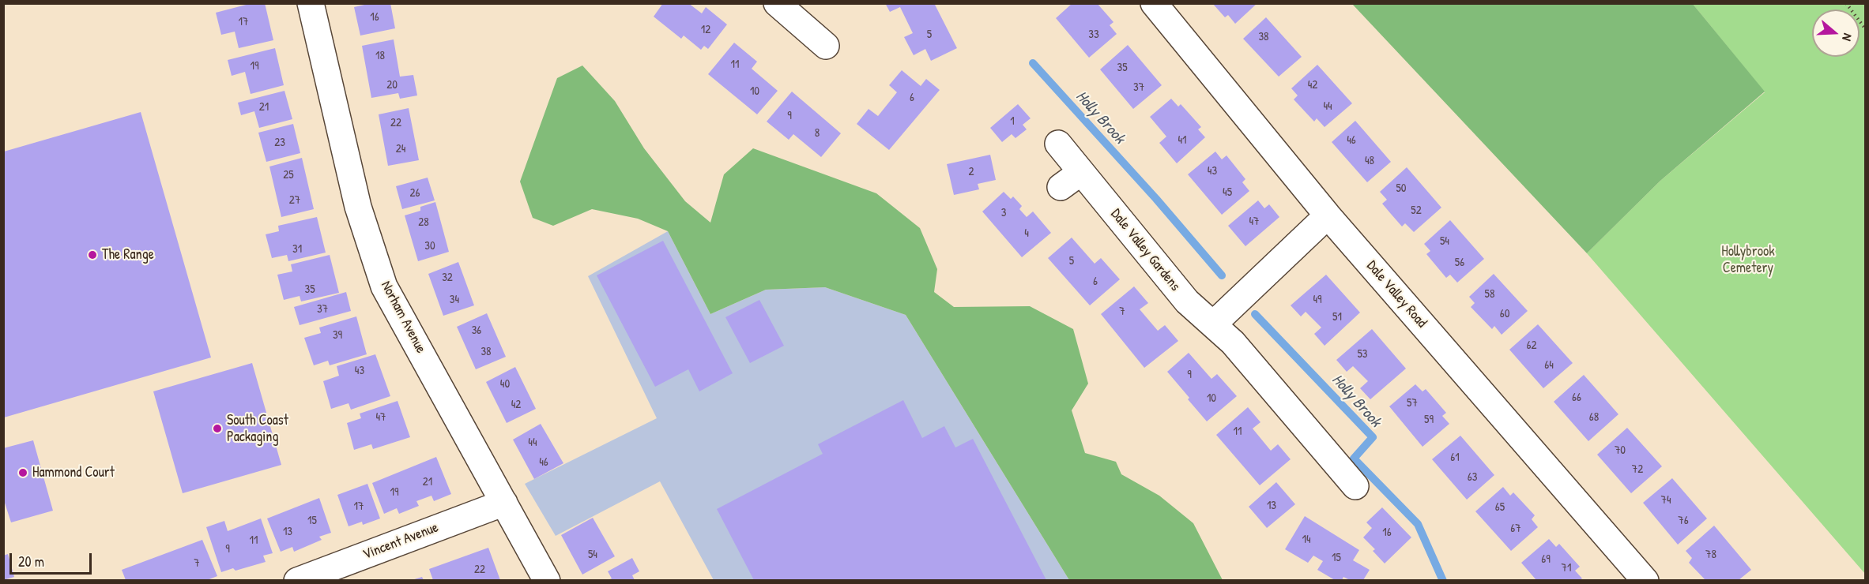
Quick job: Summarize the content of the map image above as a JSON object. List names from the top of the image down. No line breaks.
{"streets":{"street":["Dale Valley Gardens","Dale Valley Road","Norham Avenue","Vincent Avenue"]},"crossings":[["Norham Avenue","Vincent Avenue"]],"water":["Holly Brook"],"parks":["Hollybrook Cemetery"],"places":["The Range","South Coast Packaging","Hammond Court"],"house_numbers":["16","17","12","5","33","38","18","11","19","35","20","42","37","10","6","44","21","9","1","22","8","41","46","23","24","48","43","2","25","50","45","26","27","52","3","47","28","4","54","30","31","5","56","32","6","35","58","34","49","37","7","60","51","36","39","62","38","53","64","43","9","40","66","10","57","42","47","68","59","11","44","70","61","46","72","63","21","19","74","13","17","65","15","76","67","13","16","14","11","9","54","78","15","69","7","71","22"],"scale_bar":"20 m","north":"right"}
